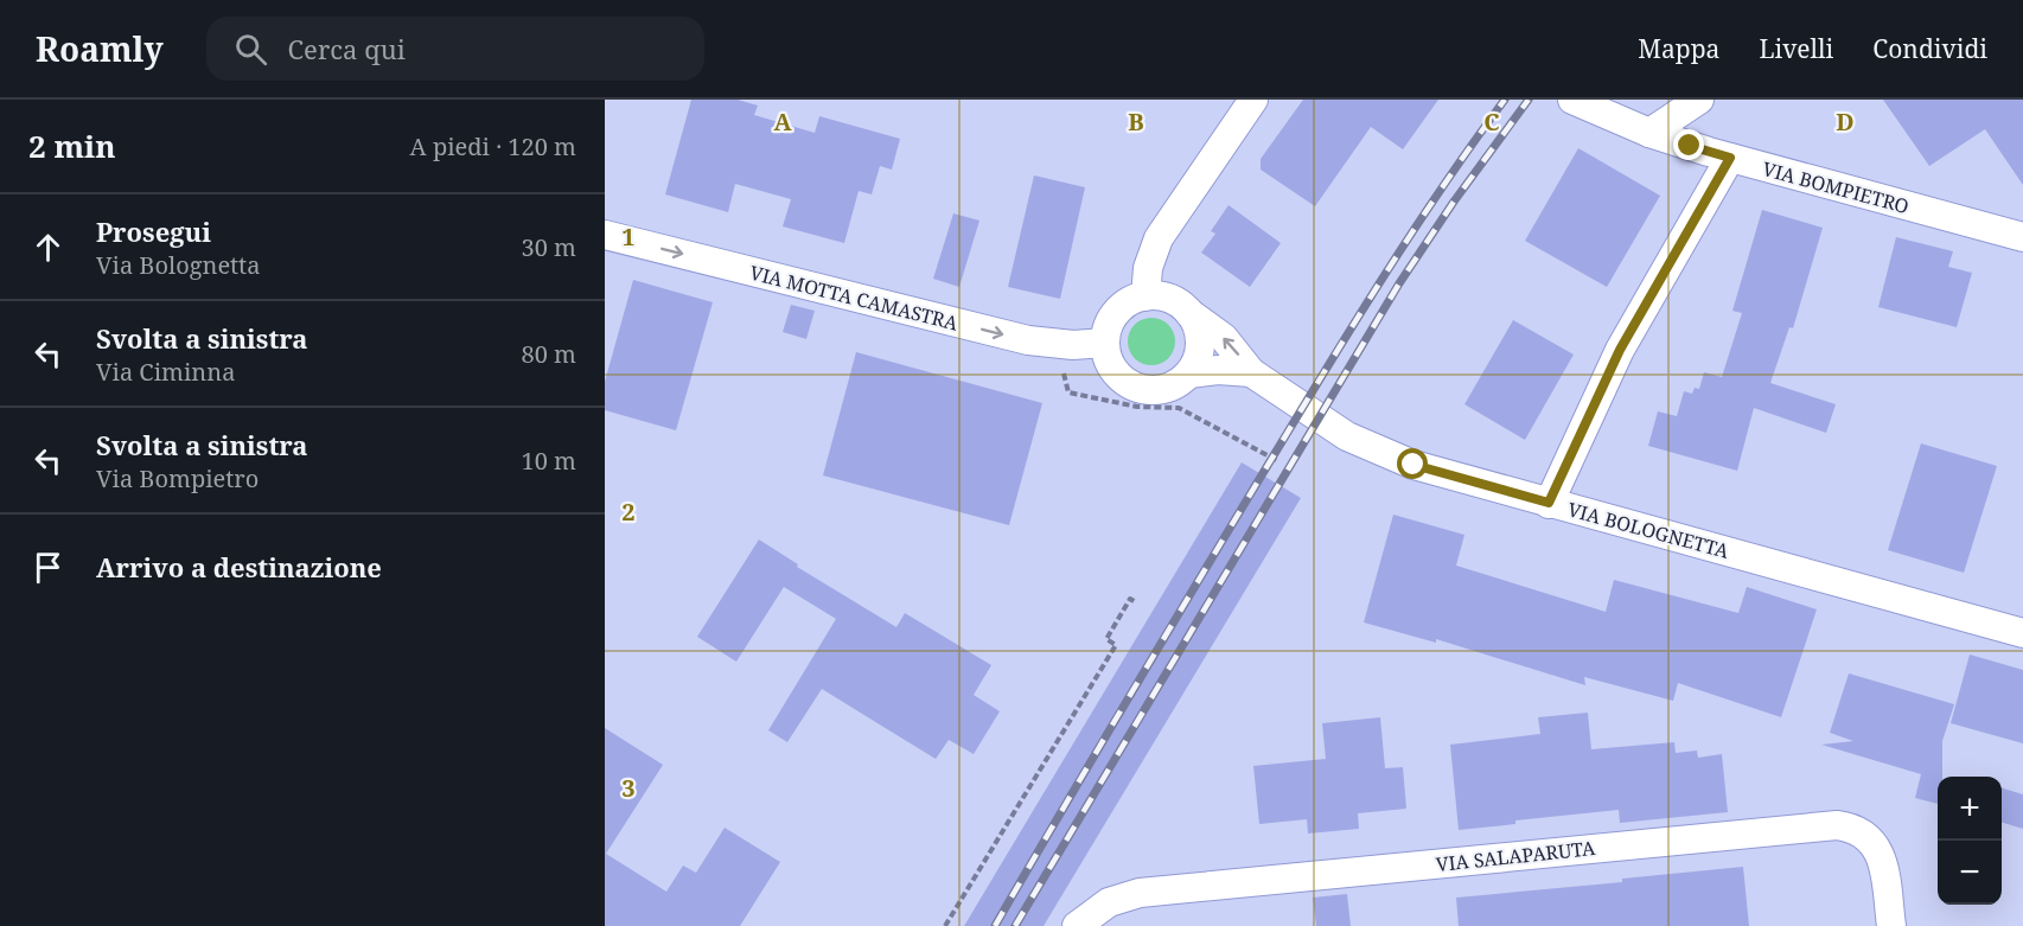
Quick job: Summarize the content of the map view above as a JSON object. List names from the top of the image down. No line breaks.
{"streets":{"street":["VIA BOMPIETRO","VIA MOTTA CAMASTRA","VIA BOLOGNETTA","VIA SALAPARUTA"]},"crossings":[["VIA MOTTA CAMASTRA","VIA BOLOGNETTA"]],"one_way":["VIA MOTTA CAMASTRA"],"page":{"header":"Roamly","search":"Cerca qui","nav":["Mappa","Livelli","Condividi"],"heading":["2 min","A piedi · 120 m"],"list":[["Prosegui","Via Bolognetta","30 m"],["Svolta a sinistra","Via Ciminna","80 m"],["Svolta a sinistra","Via Bompietro","10 m"],"Arrivo a destinazione"],"map_buttons":["+","−"]},"grid":{"columns":["A","B","C","D"],"rows":["1","2","3"]}}
